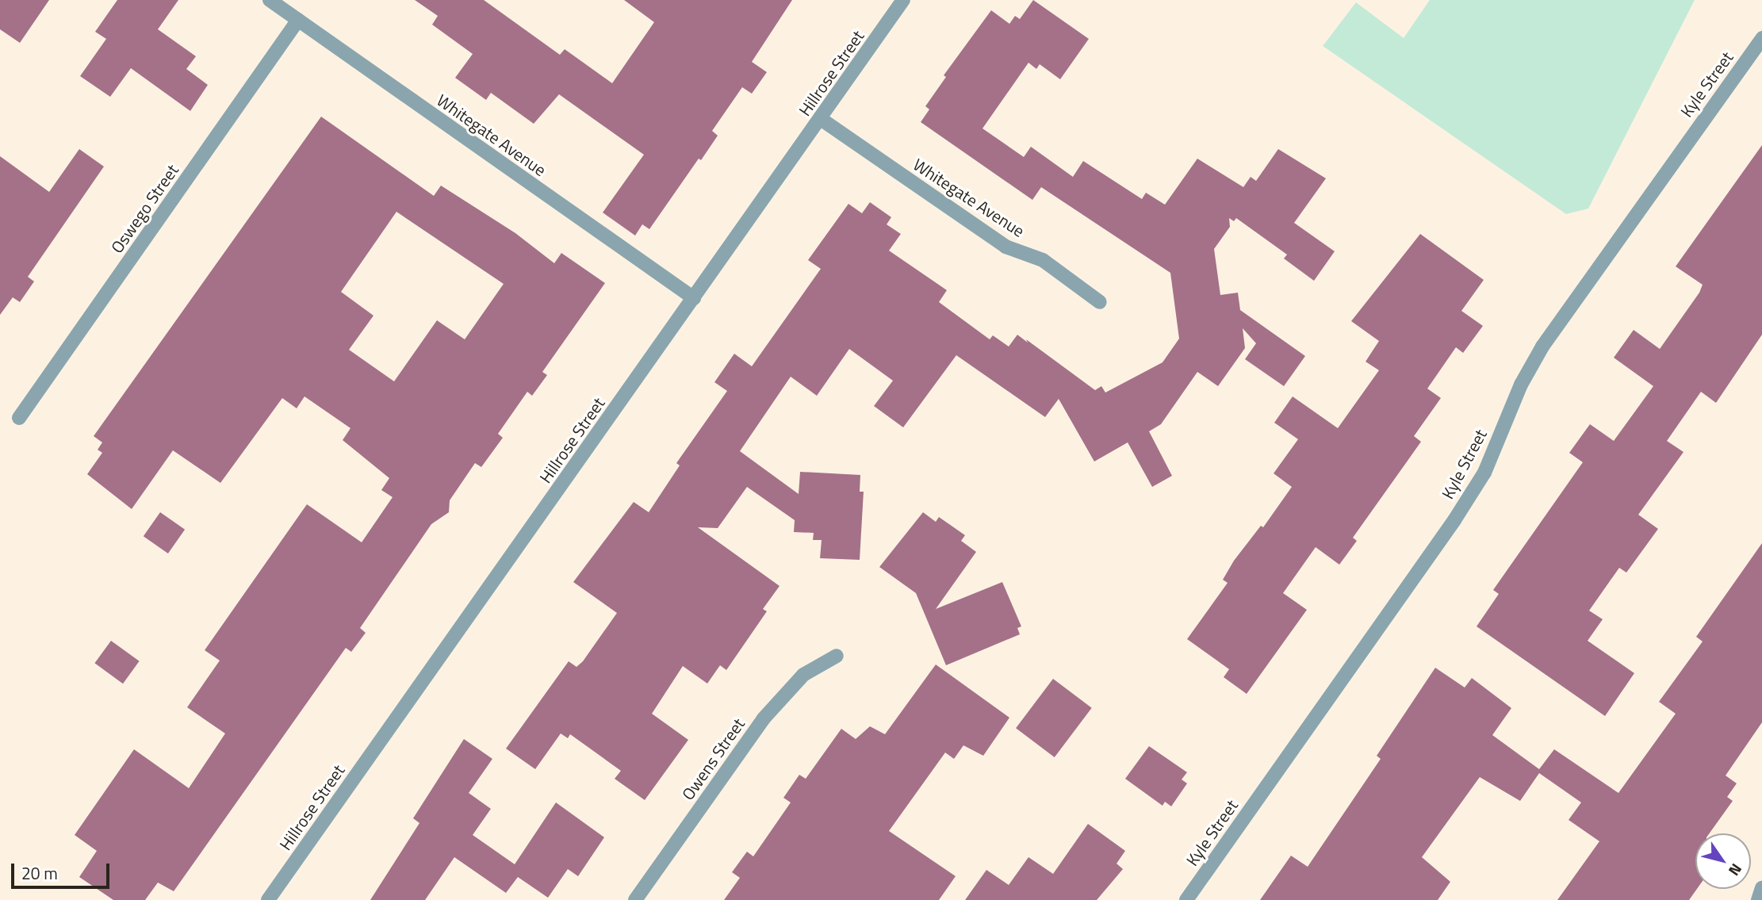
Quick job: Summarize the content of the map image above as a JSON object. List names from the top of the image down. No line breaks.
{"streets":{"street":["Hillrose Street","Kyle Street","Whitegate Avenue","Oswego Street","Owens Street"]},"crossings":[["Hillrose Street","Whitegate Avenue"],["Whitegate Avenue","Oswego Street"]],"scale_bar":"20 m","north":"bottom right"}
